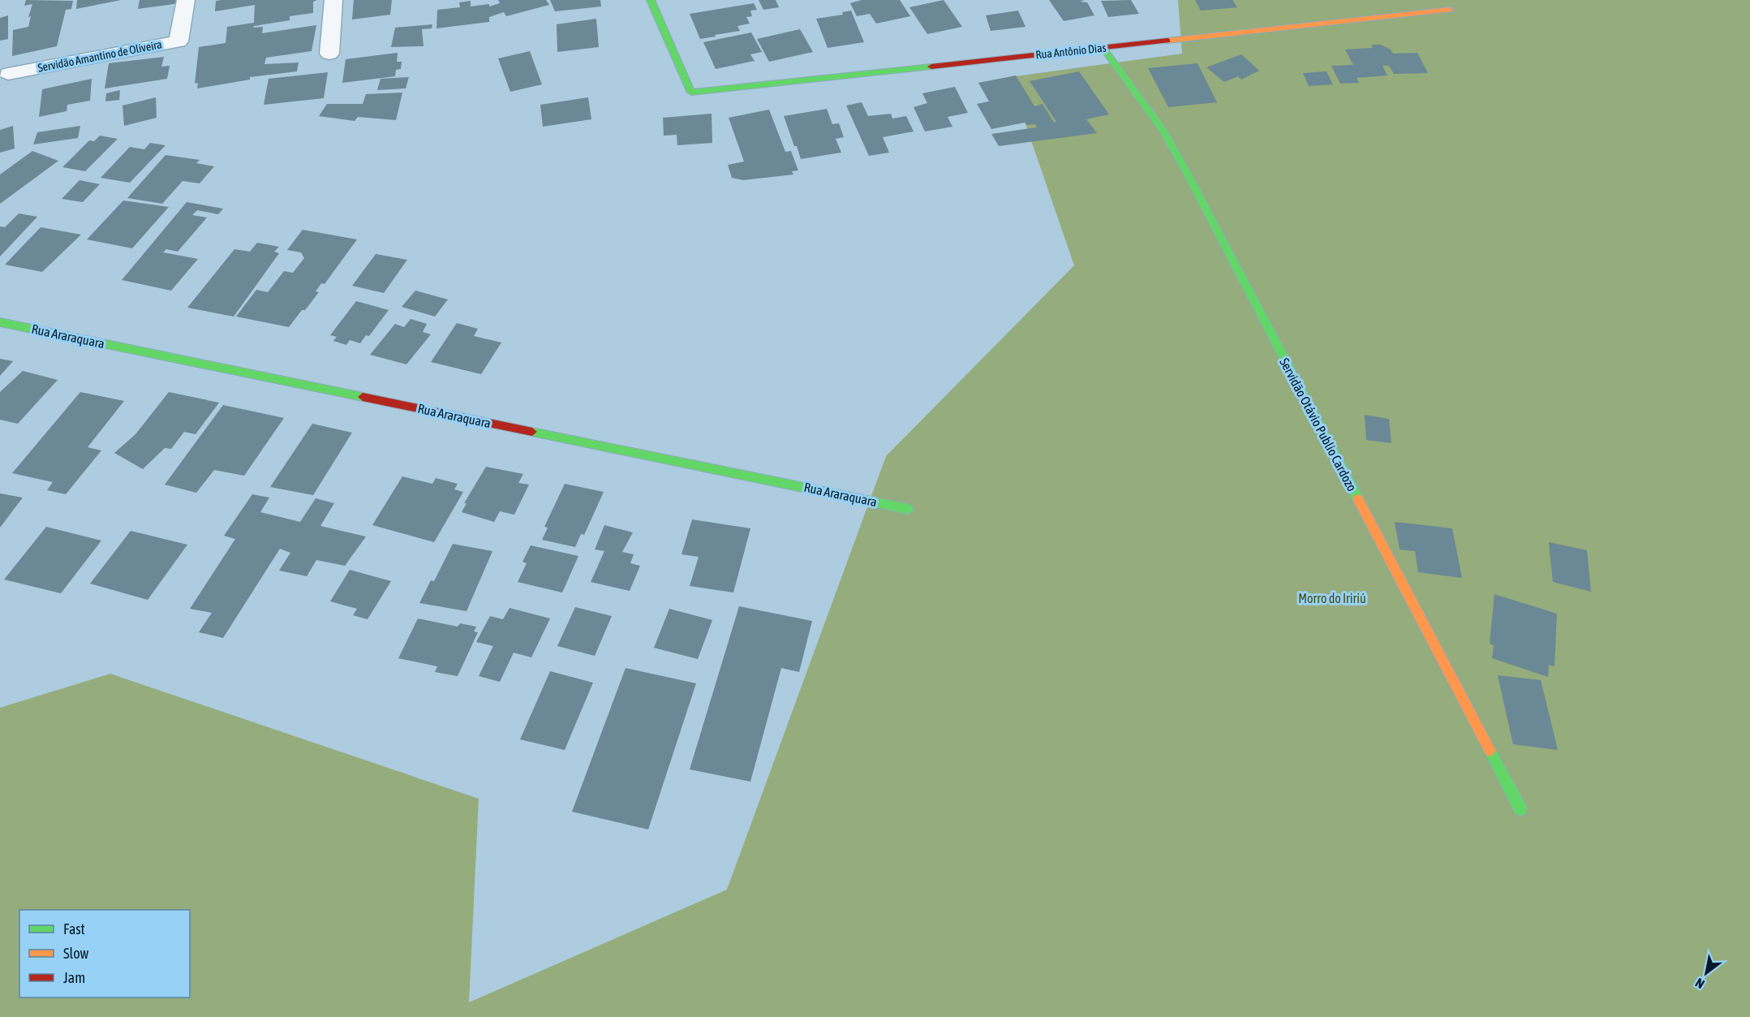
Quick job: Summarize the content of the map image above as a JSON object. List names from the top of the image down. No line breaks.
{"streets":{"street":["Rua Antônio Dias","Servidão Amantino de Oliveira","Rua Araraquara","Servidão Otávio Publio Cardozo"]},"crossings":[["Rua Antônio Dias","Servidão Otávio Publio Cardozo"]],"parks":["Morro do Iririú"],"legend":["Fast","Slow","Jam"],"north":"bottom left"}
